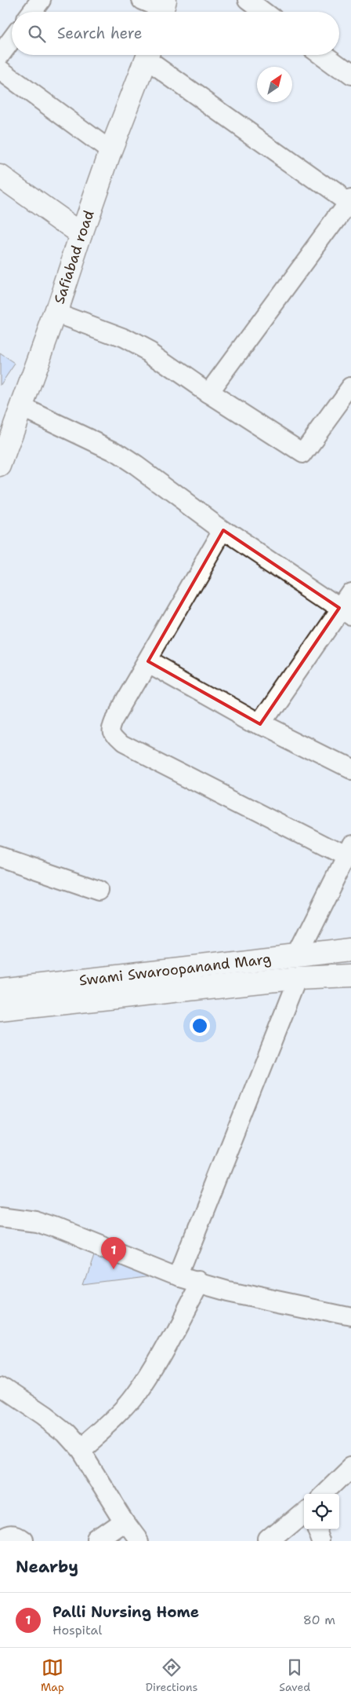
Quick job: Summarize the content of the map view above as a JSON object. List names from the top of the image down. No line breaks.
{"streets":{"street":["Safiabad road","Swami Swaroopanand Marg"]},"north":"top right","page":{"search":"Search here","pins":"1","heading":"Nearby","list":[{"mark":"1","name":"Palli Nursing Home","note":"Hospital","value":"80 m"}],"nav":["Map","Directions","Saved"]}}
